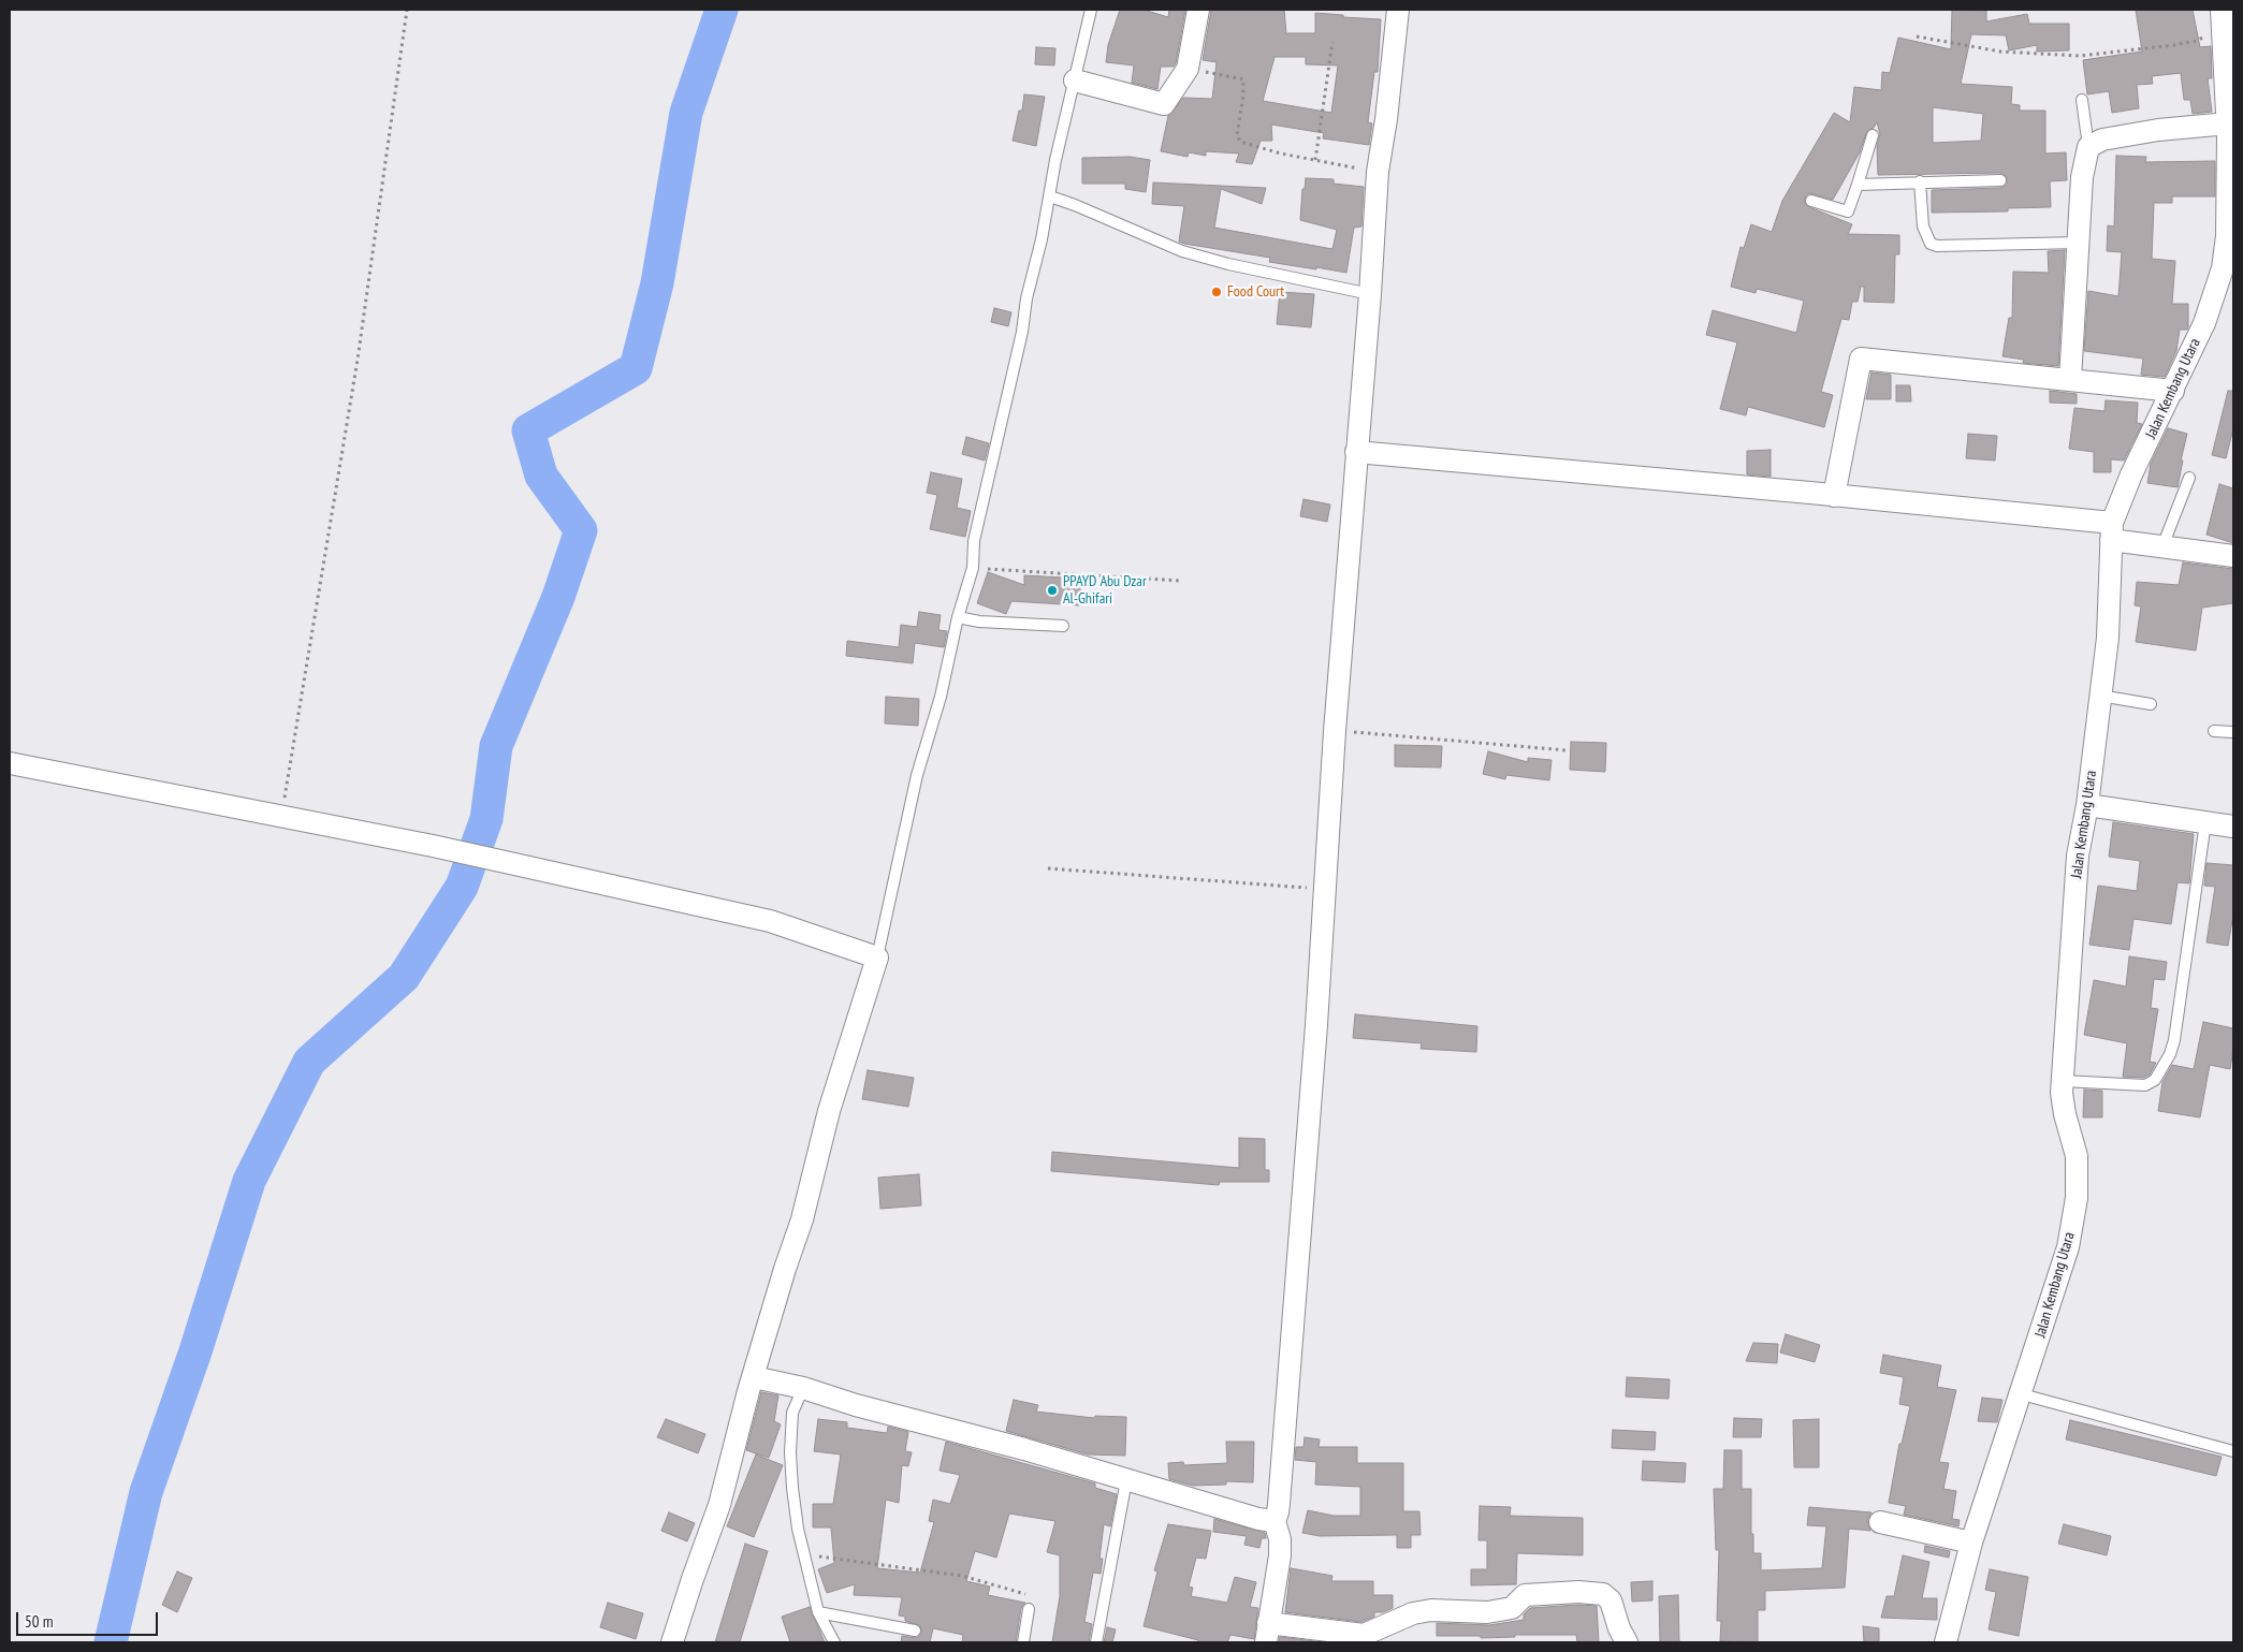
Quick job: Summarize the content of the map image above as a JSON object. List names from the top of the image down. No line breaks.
{"streets":{"street":["Jalan Kembang Utara"]},"places":["Food Court","PPAYD Abu Dzar Al-Ghifari"],"scale_bar":"50 m"}
